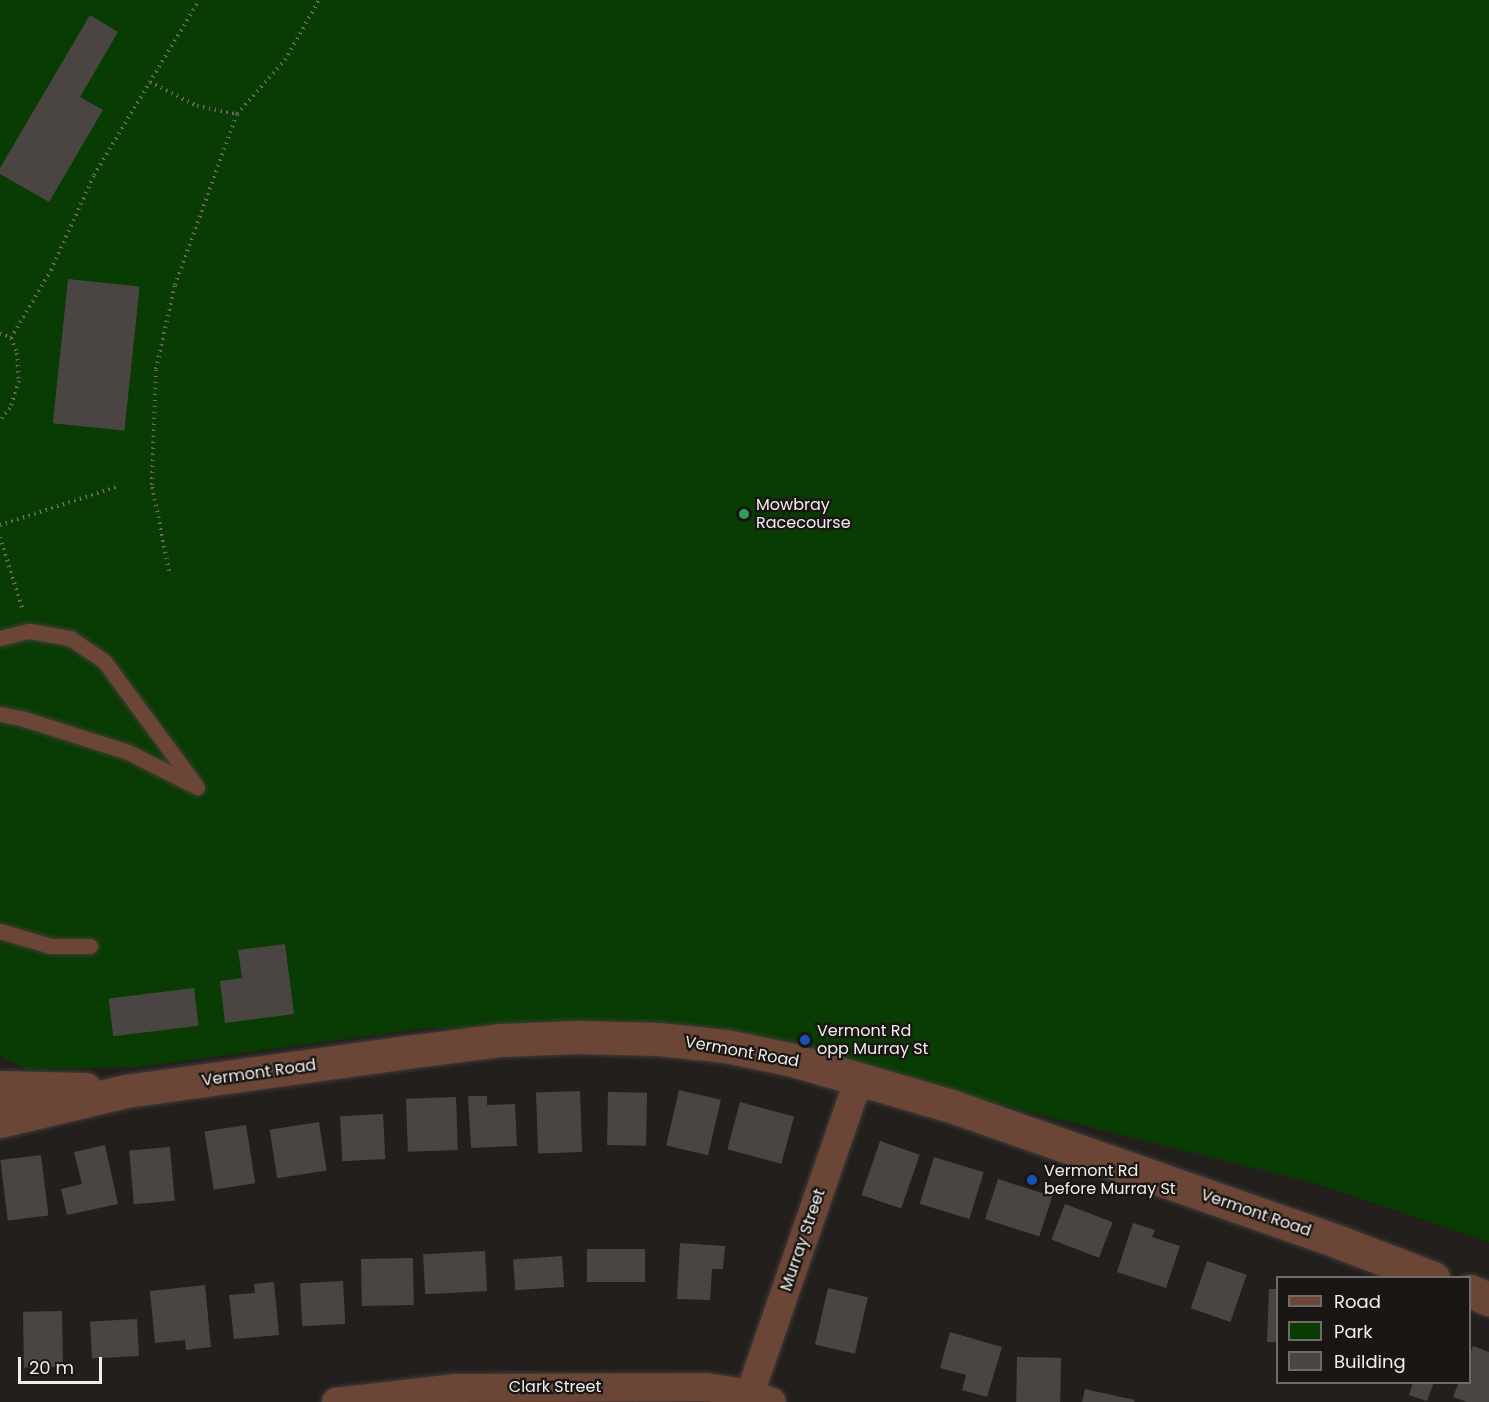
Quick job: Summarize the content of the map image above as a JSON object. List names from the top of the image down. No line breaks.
{"streets":{"street":["Vermont Road","Murray Street","Clark Street"]},"crossings":[["Vermont Road","Murray Street"],["Murray Street","Clark Street"]],"places":["Mowbray Racecourse","Vermont Rd opp Murray St","Vermont Rd before Murray St"],"legend":["Road","Park","Building"],"scale_bar":"20 m"}
